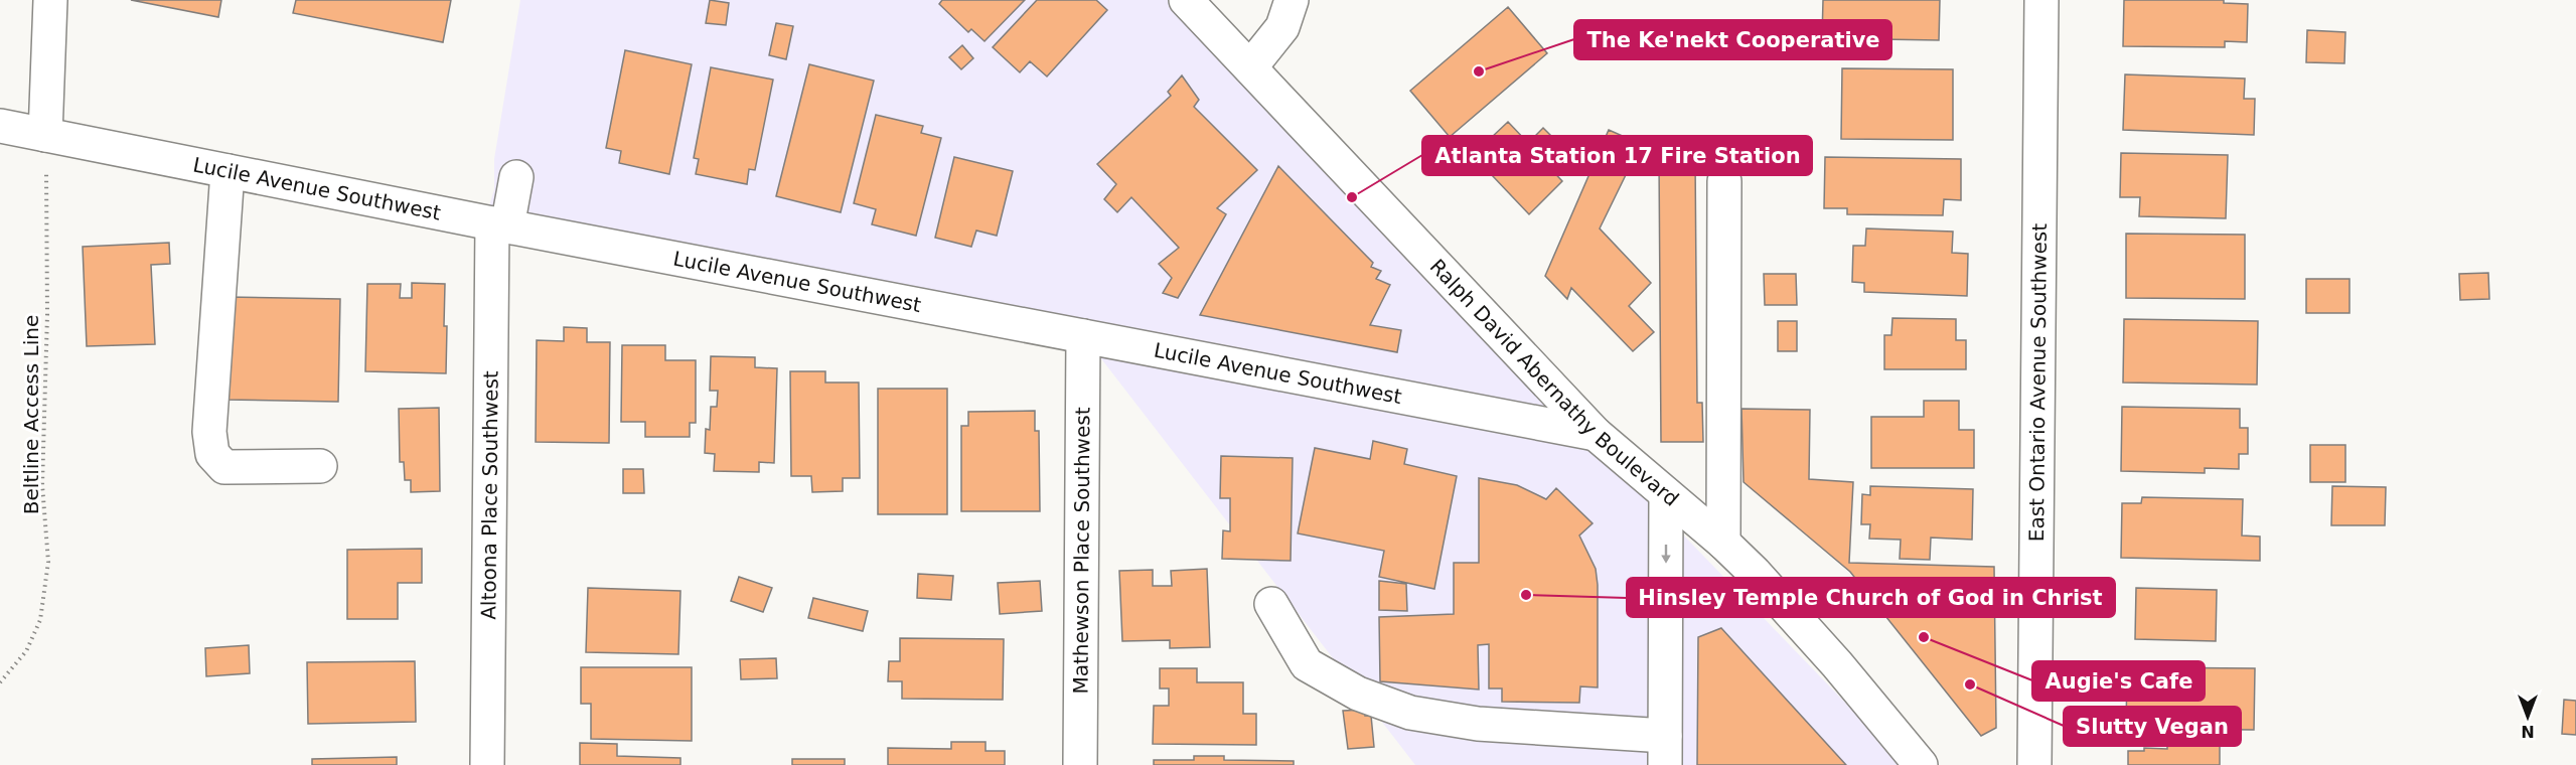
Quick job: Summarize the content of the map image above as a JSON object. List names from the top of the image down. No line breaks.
{"streets":{"street":["Lucile Avenue Southwest","Ralph David Abernathy Boulevard","East Ontario Avenue Southwest","Altoona Place Southwest","Mathewson Place Southwest"],"path":["Beltline Access Line"]},"crossings":[["Lucile Avenue Southwest","Ralph David Abernathy Boulevard"],["Lucile Avenue Southwest","Beltline Access Line"],["Lucile Avenue Southwest","Altoona Place Southwest"],["Lucile Avenue Southwest","Mathewson Place Southwest"]],"places":["The Ke'nekt Cooperative","Atlanta Station 17 Fire Station","Hinsley Temple Church of God in Christ","Augie's Cafe","Slutty Vegan"],"north":"bottom"}
